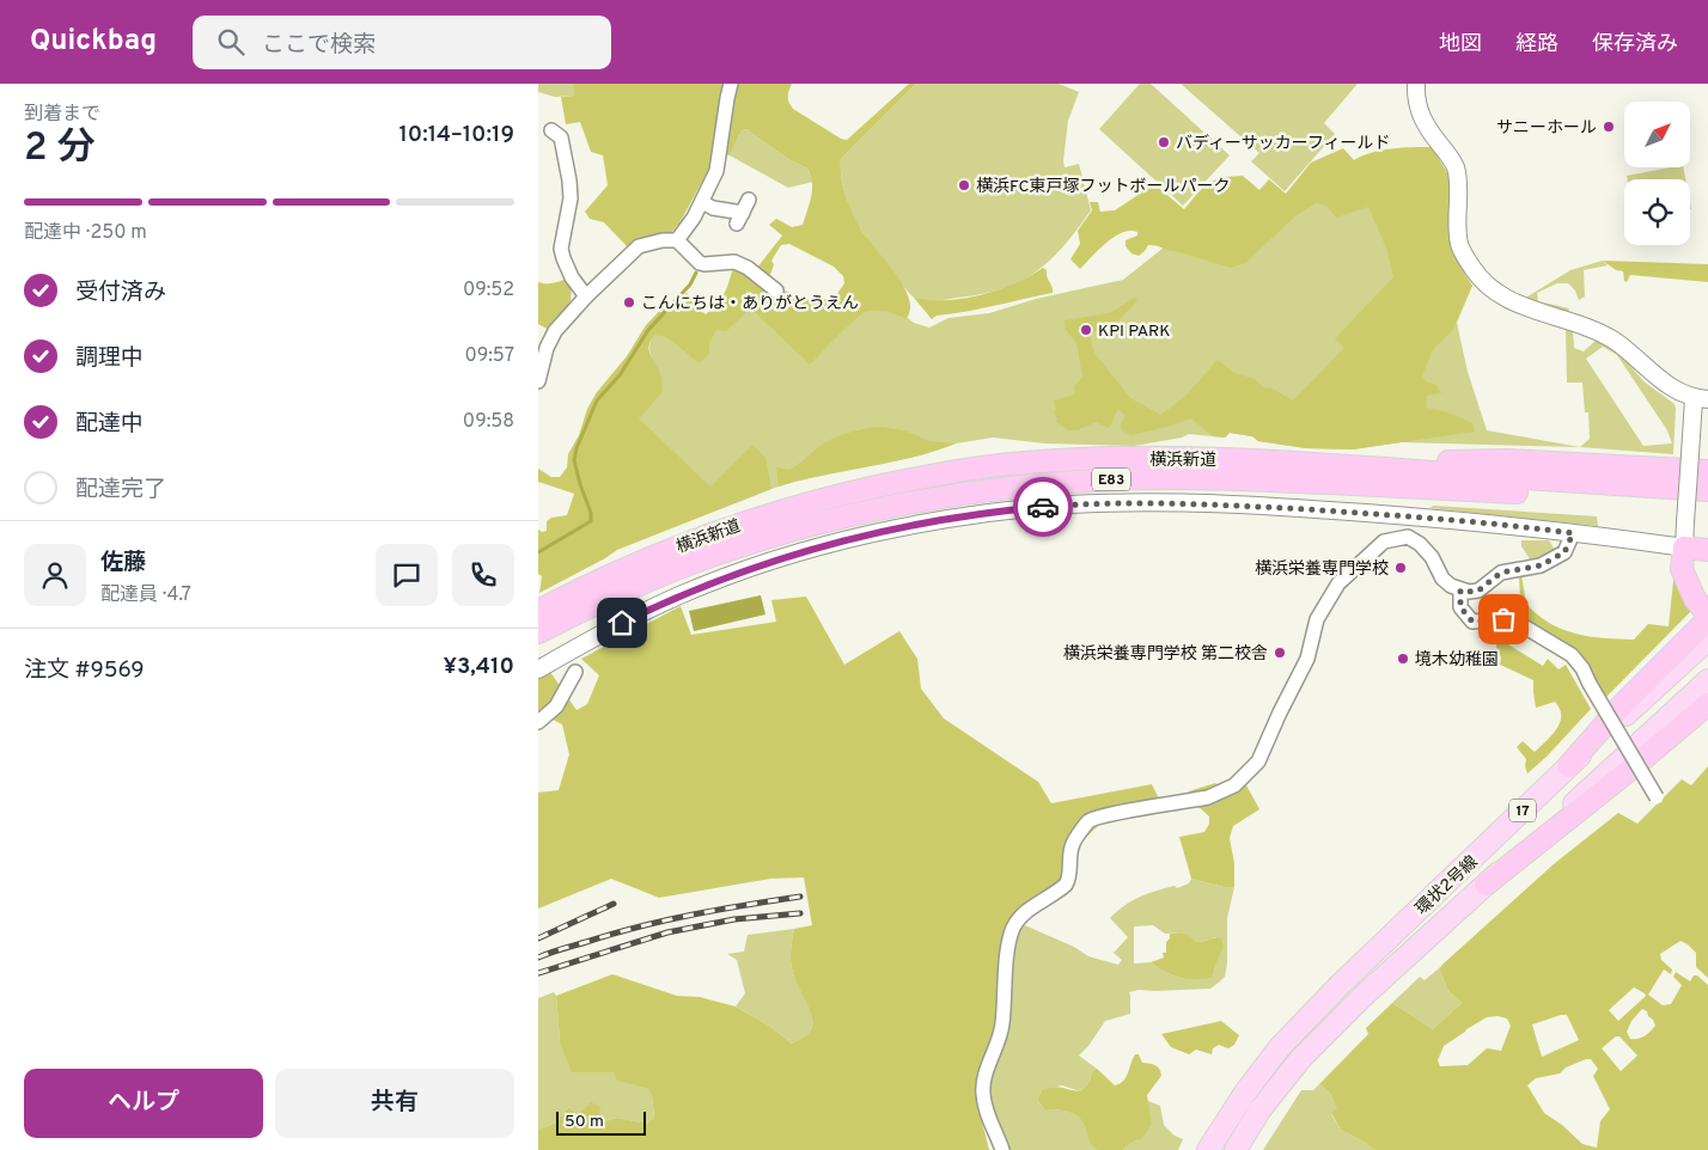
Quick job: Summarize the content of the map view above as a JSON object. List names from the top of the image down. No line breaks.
{"streets":{"highway":["横浜新道","E83"],"main road":["17","環状2号線"]},"places":["サニーホール","バディーサッカーフィールド","横浜FC東戸塚フットボールパーク","こんにちは・ありがとうえん","KPI PARK","横浜栄養専門学校","横浜栄養専門学校 第二校舎","境木幼稚園"],"scale_bar":"50 m","north":"top right","page":{"header":"Quickbag","search":"ここで検索","nav":["地図","経路","保存済み"],"heading":["2 分","到着まで","10:14–10:19"],"panel":["佐藤","配達員 · 4.7","注文 #9569","¥3,410"],"bar":"配達中 · 250 m","list":[["受付済み","09:52"],["調理中","09:57"],["配達中","09:58"],"配達完了"],"buttons":["ヘルプ","共有"],"scale":"50 m"}}
